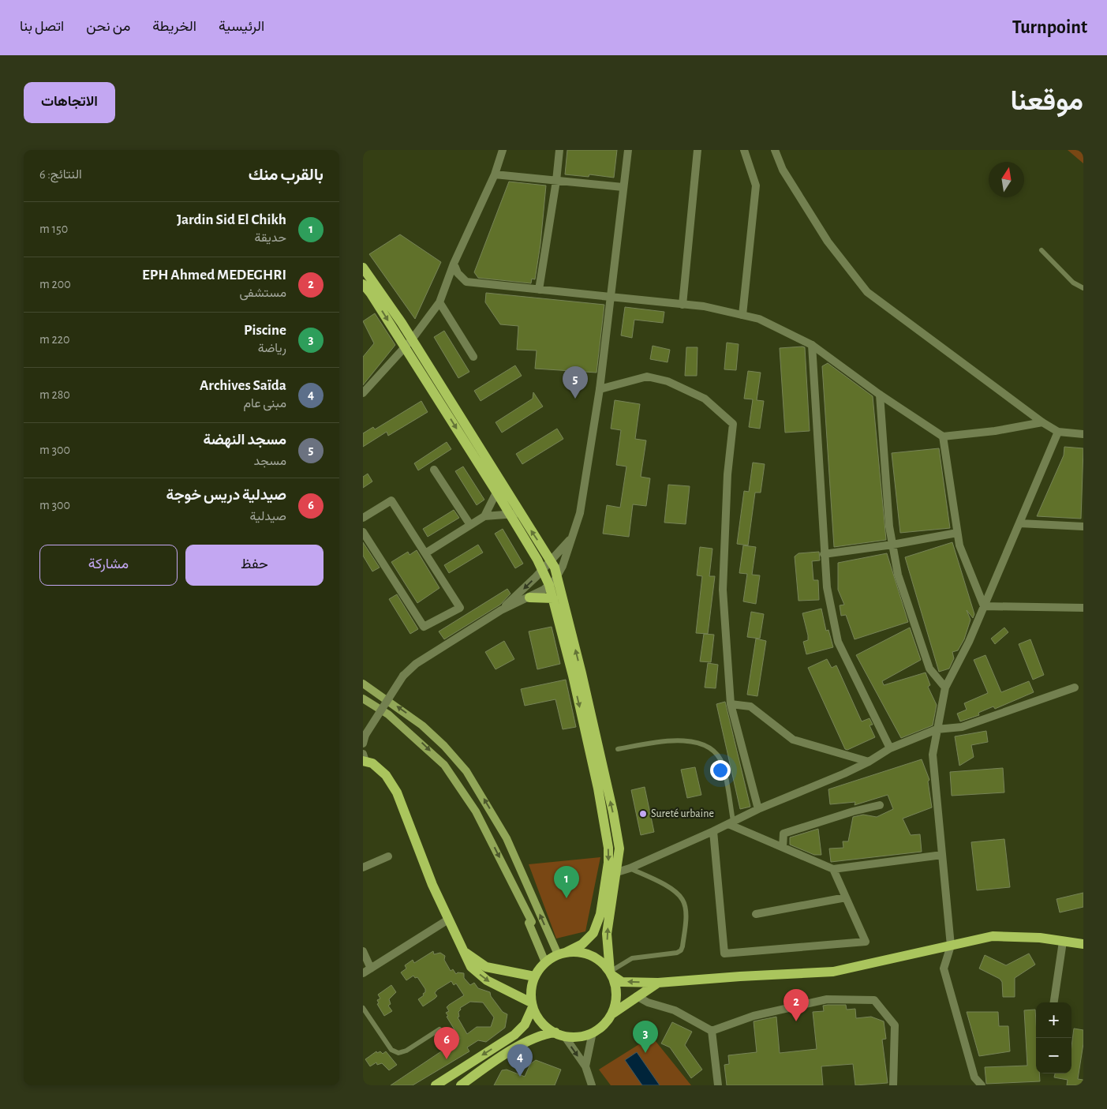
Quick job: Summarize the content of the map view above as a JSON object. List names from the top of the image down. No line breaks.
{"places":["Sureté urbaine"],"north":"top","page":{"header":"Turnpoint","nav":["الرئيسية","الخريطة","من نحن","اتصل بنا"],"title":"موقعنا","buttons":["الاتجاهات",["حفظ","مشاركة"]],"heading":["بالقرب منك","النتائج: 6"],"list":[{"mark":"1","name":"Jardin Sid El Chikh","note":"حديقة","value":"150 m"},{"mark":"2","name":"EPH Ahmed MEDEGHRI","note":"مستشفى","value":"200 m"},{"mark":"3","name":"Piscine","note":"رياضة","value":"220 m"},{"mark":"4","name":"Archives Saïda","note":"مبنى عام","value":"280 m"},{"mark":"5","name":"مسجد النهضة","note":"مسجد","value":"300 m"},{"mark":"6","name":"صيدلية دريس خوجة","note":"صيدلية","value":"300 m"}],"pins":["5","1","2","3","6","4"],"map_buttons":["+","−"]}}
